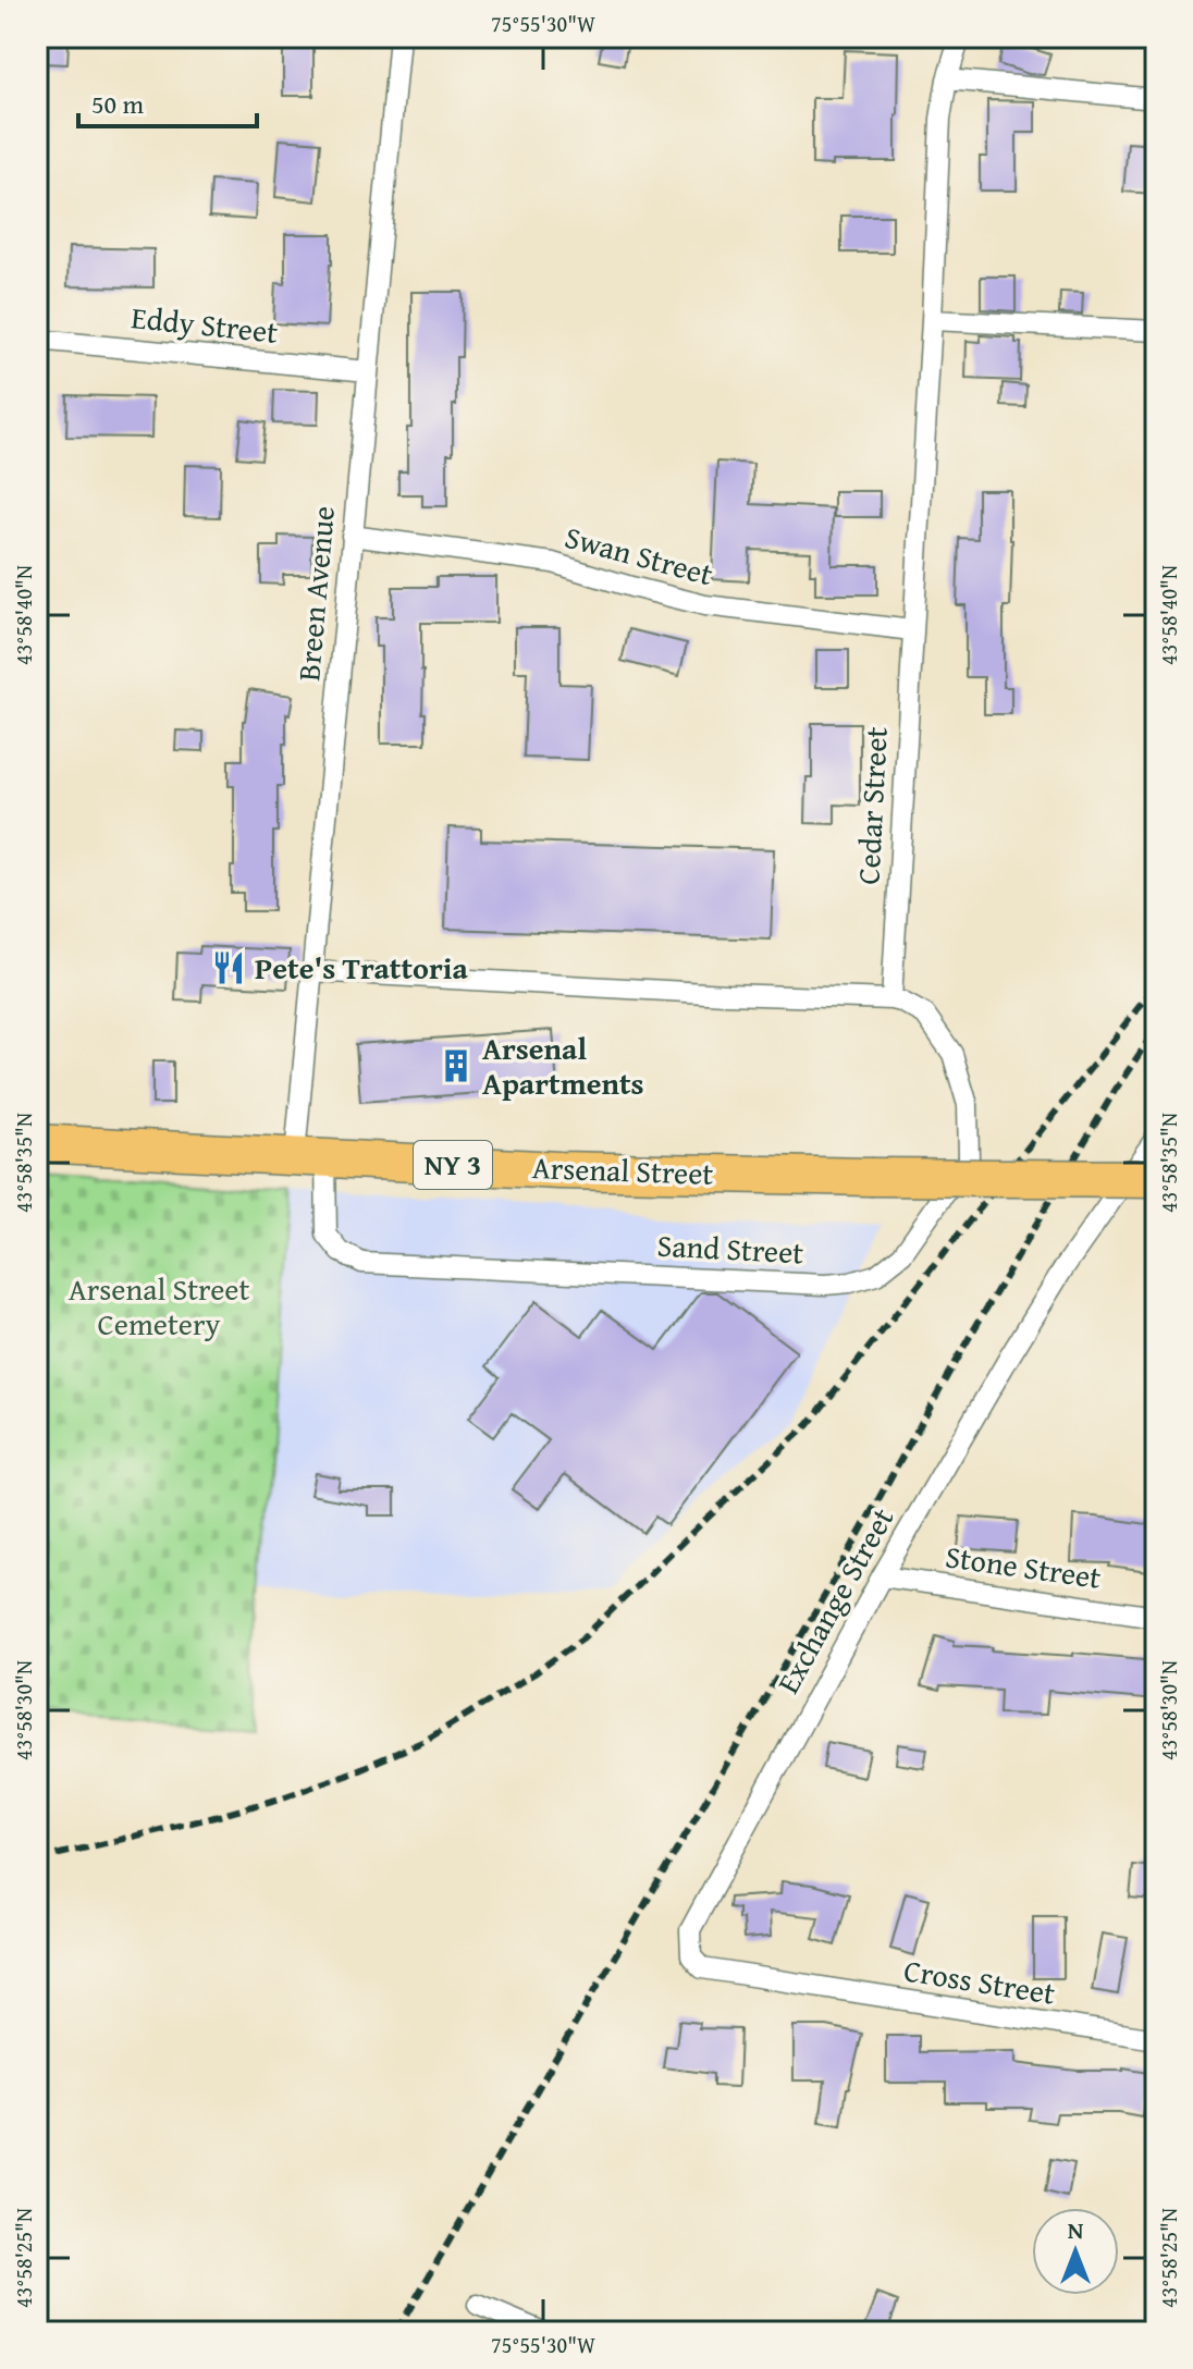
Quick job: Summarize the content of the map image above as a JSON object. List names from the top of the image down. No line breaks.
{"streets":{"highway":["NY 3","Arsenal Street"],"street":["Eddy Street","Swan Street","Breen Avenue","Cedar Street","Sand Street","Stone Street","Exchange Street","Cross Street"]},"crossings":[["Eddy Street","Breen Avenue"],["Swan Street","Breen Avenue"],["Swan Street","Cedar Street"],["Breen Avenue","Arsenal Street"],["Breen Avenue","Sand Street"],["Cedar Street","Sand Street"],["Arsenal Street","Sand Street"],["Stone Street","Exchange Street"],["Exchange Street","Cross Street"]],"parks":["Arsenal Street Cemetery"],"places":{"restaurant":["Pete's Trattoria"],"building":["Arsenal Apartments"]},"scale_bar":"50 m","north":"top","coordinates":["75°55'30\"W","43°58'40\"N","43°58'35\"N","43°58'30\"N","43°58'25\"N"]}
